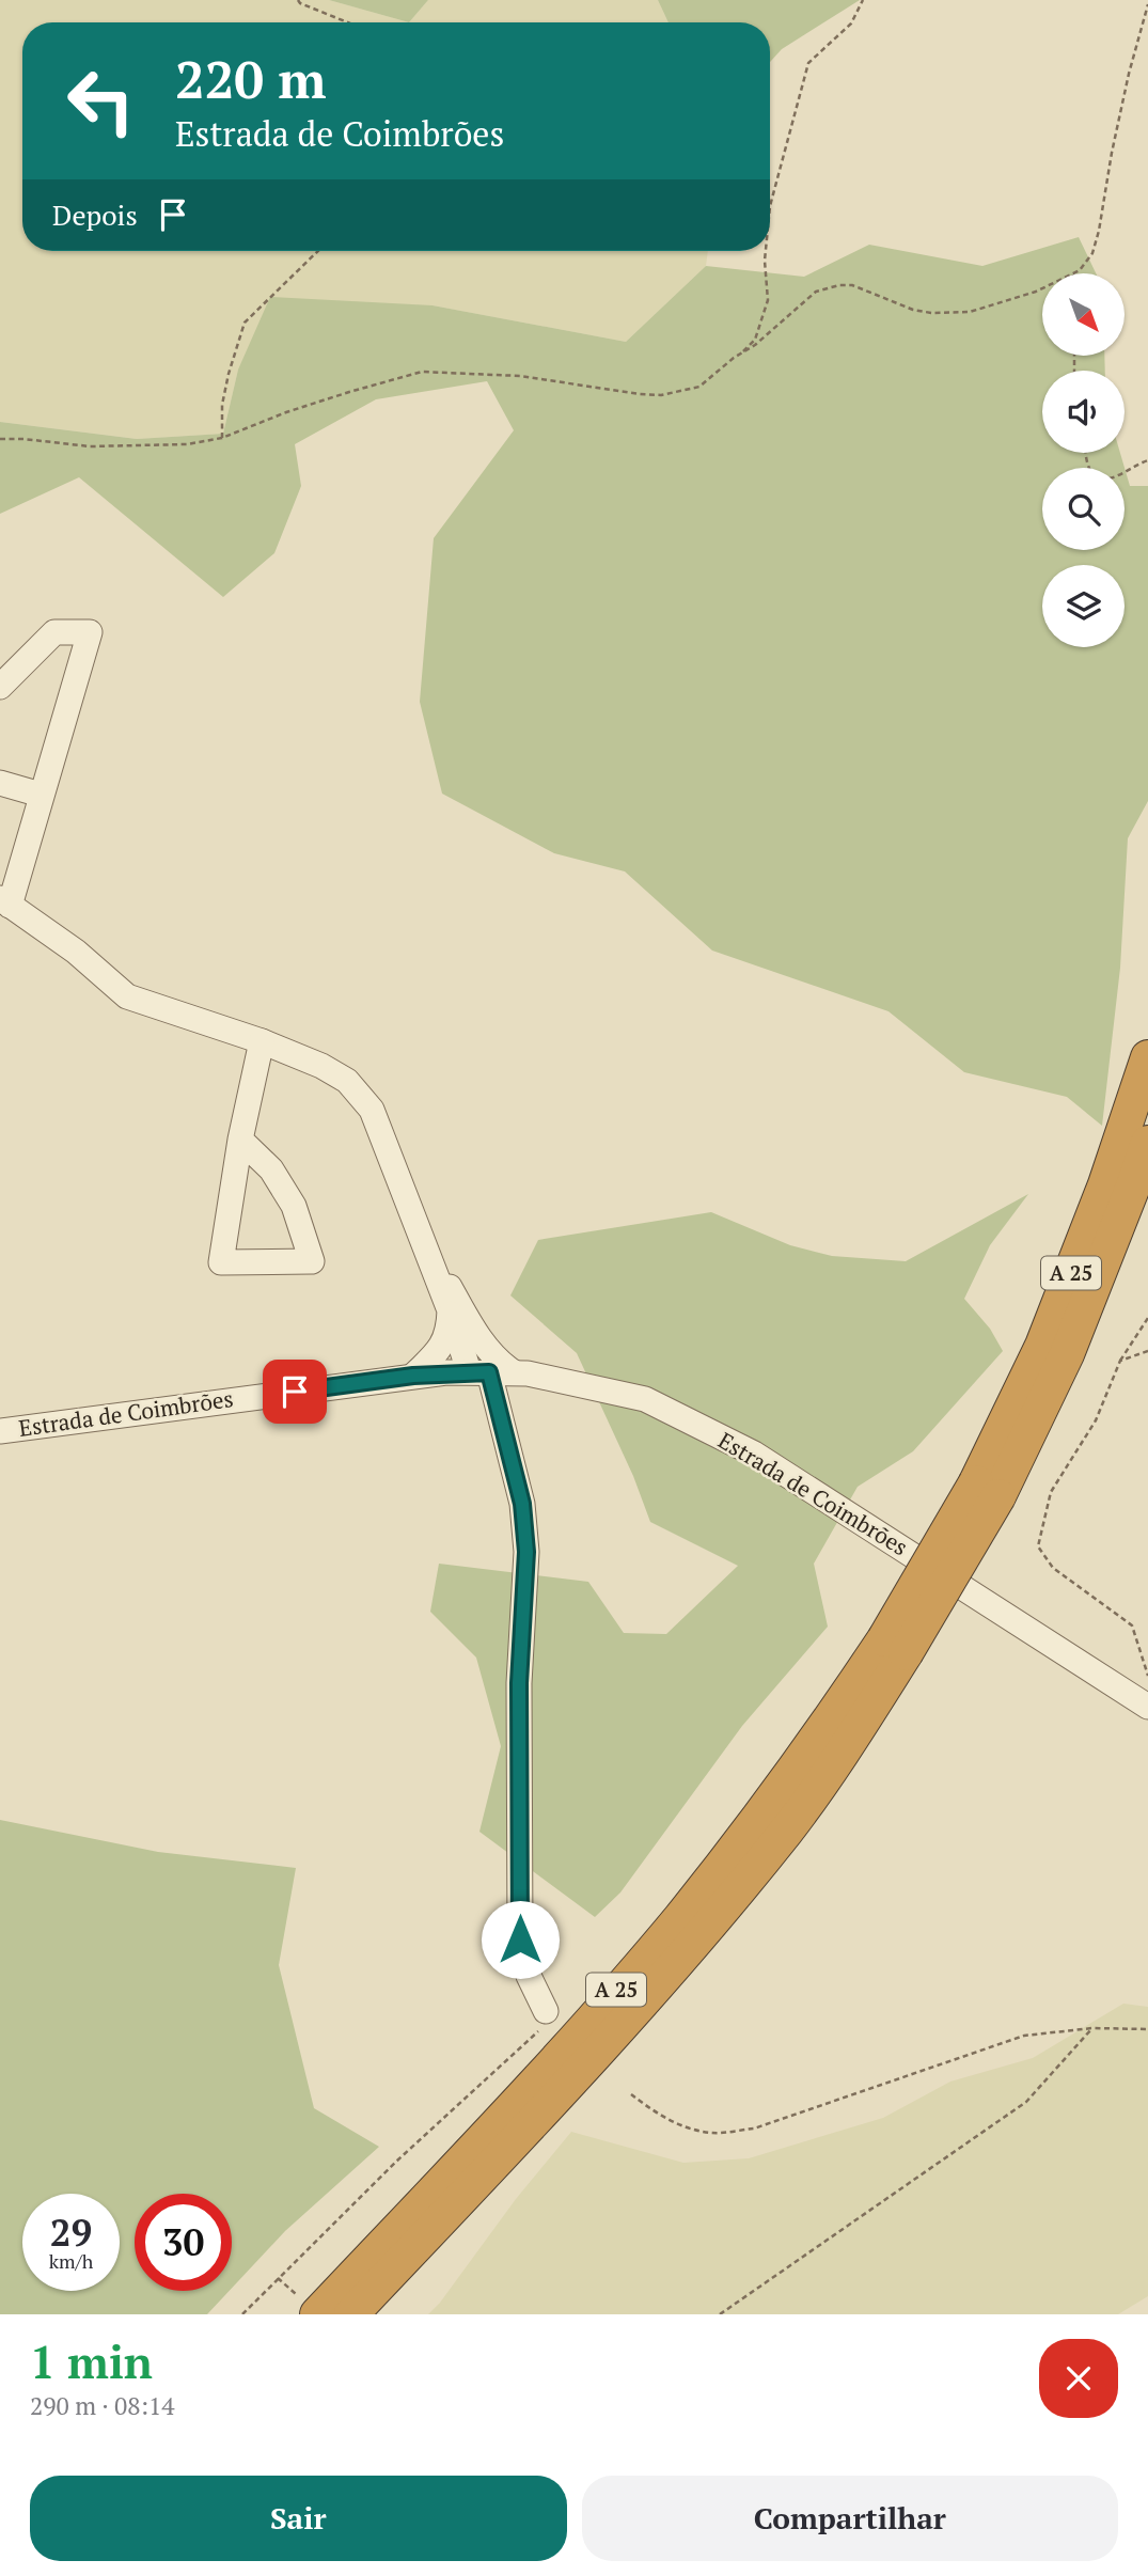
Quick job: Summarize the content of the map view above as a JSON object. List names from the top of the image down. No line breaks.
{"streets":{"highway":["A 25"],"street":["Estrada de Coimbrões"]},"north":"bottom right","page":{"turn":["220 m","Estrada de Coimbrões"],"then":"Depois","speed":"29 km/h","limit":"30","heading":["1 min","290 m · 08:14"],"buttons":["Sair","Compartilhar"]}}
